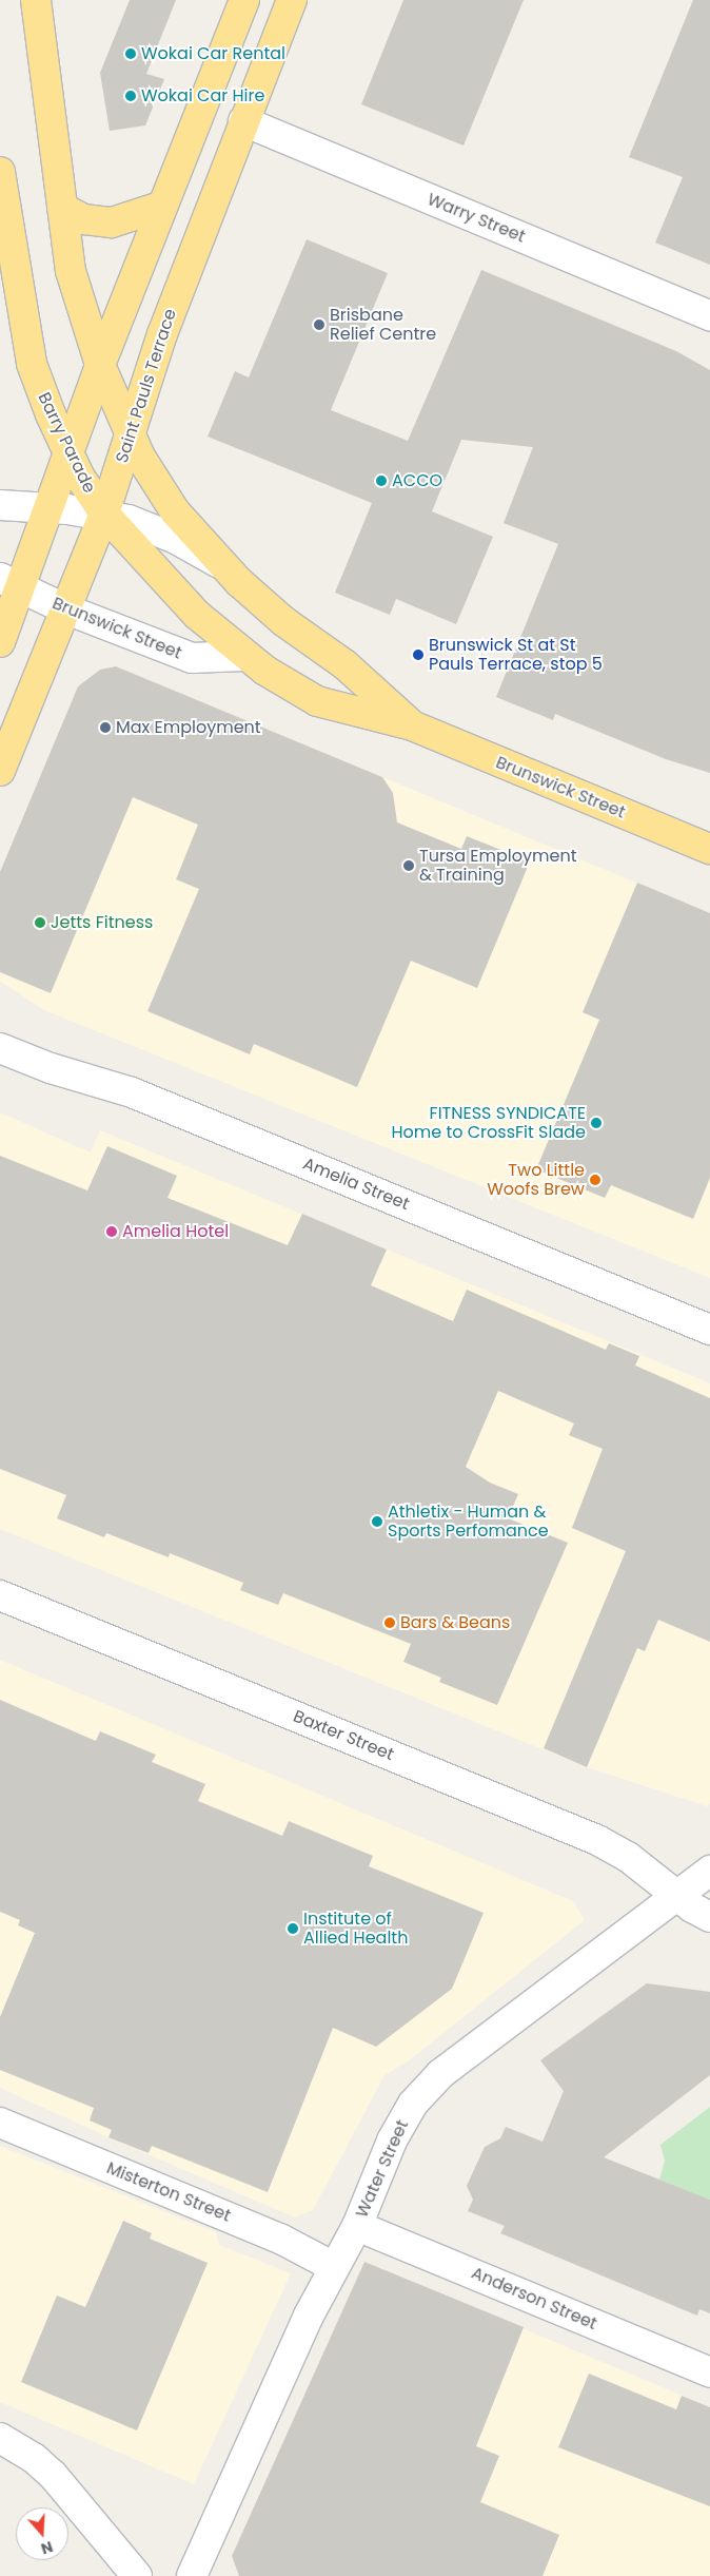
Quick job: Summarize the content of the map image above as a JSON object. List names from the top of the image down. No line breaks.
{"streets":{"highway":["Saint Pauls Terrace","Barry Parade","Brunswick Street"],"street":["Warry Street","Amelia Street","Baxter Street","Water Street","Misterton Street","Anderson Street"]},"crossings":[["Warry Street","Saint Pauls Terrace"],["Saint Pauls Terrace","Barry Parade"],["Saint Pauls Terrace","Brunswick Street"],["Barry Parade","Brunswick Street"],["Baxter Street","Water Street"],["Water Street","Misterton Street"],["Water Street","Anderson Street"]],"places":["Wokai Car Rental","Wokai Car Hire","Brisbane Relief Centre","ACCO","Brunswick St at St Pauls Terrace, stop 5","Max Employment","Tursa Employment & Training","Jetts Fitness","FITNESS SYNDICATE Home to CrossFit Slade","Two Little Woofs Brew","Amelia Hotel","Athletix - Human & Sports Perfomance","Bars & Beans","Institute of Allied Health"],"north":"bottom"}
